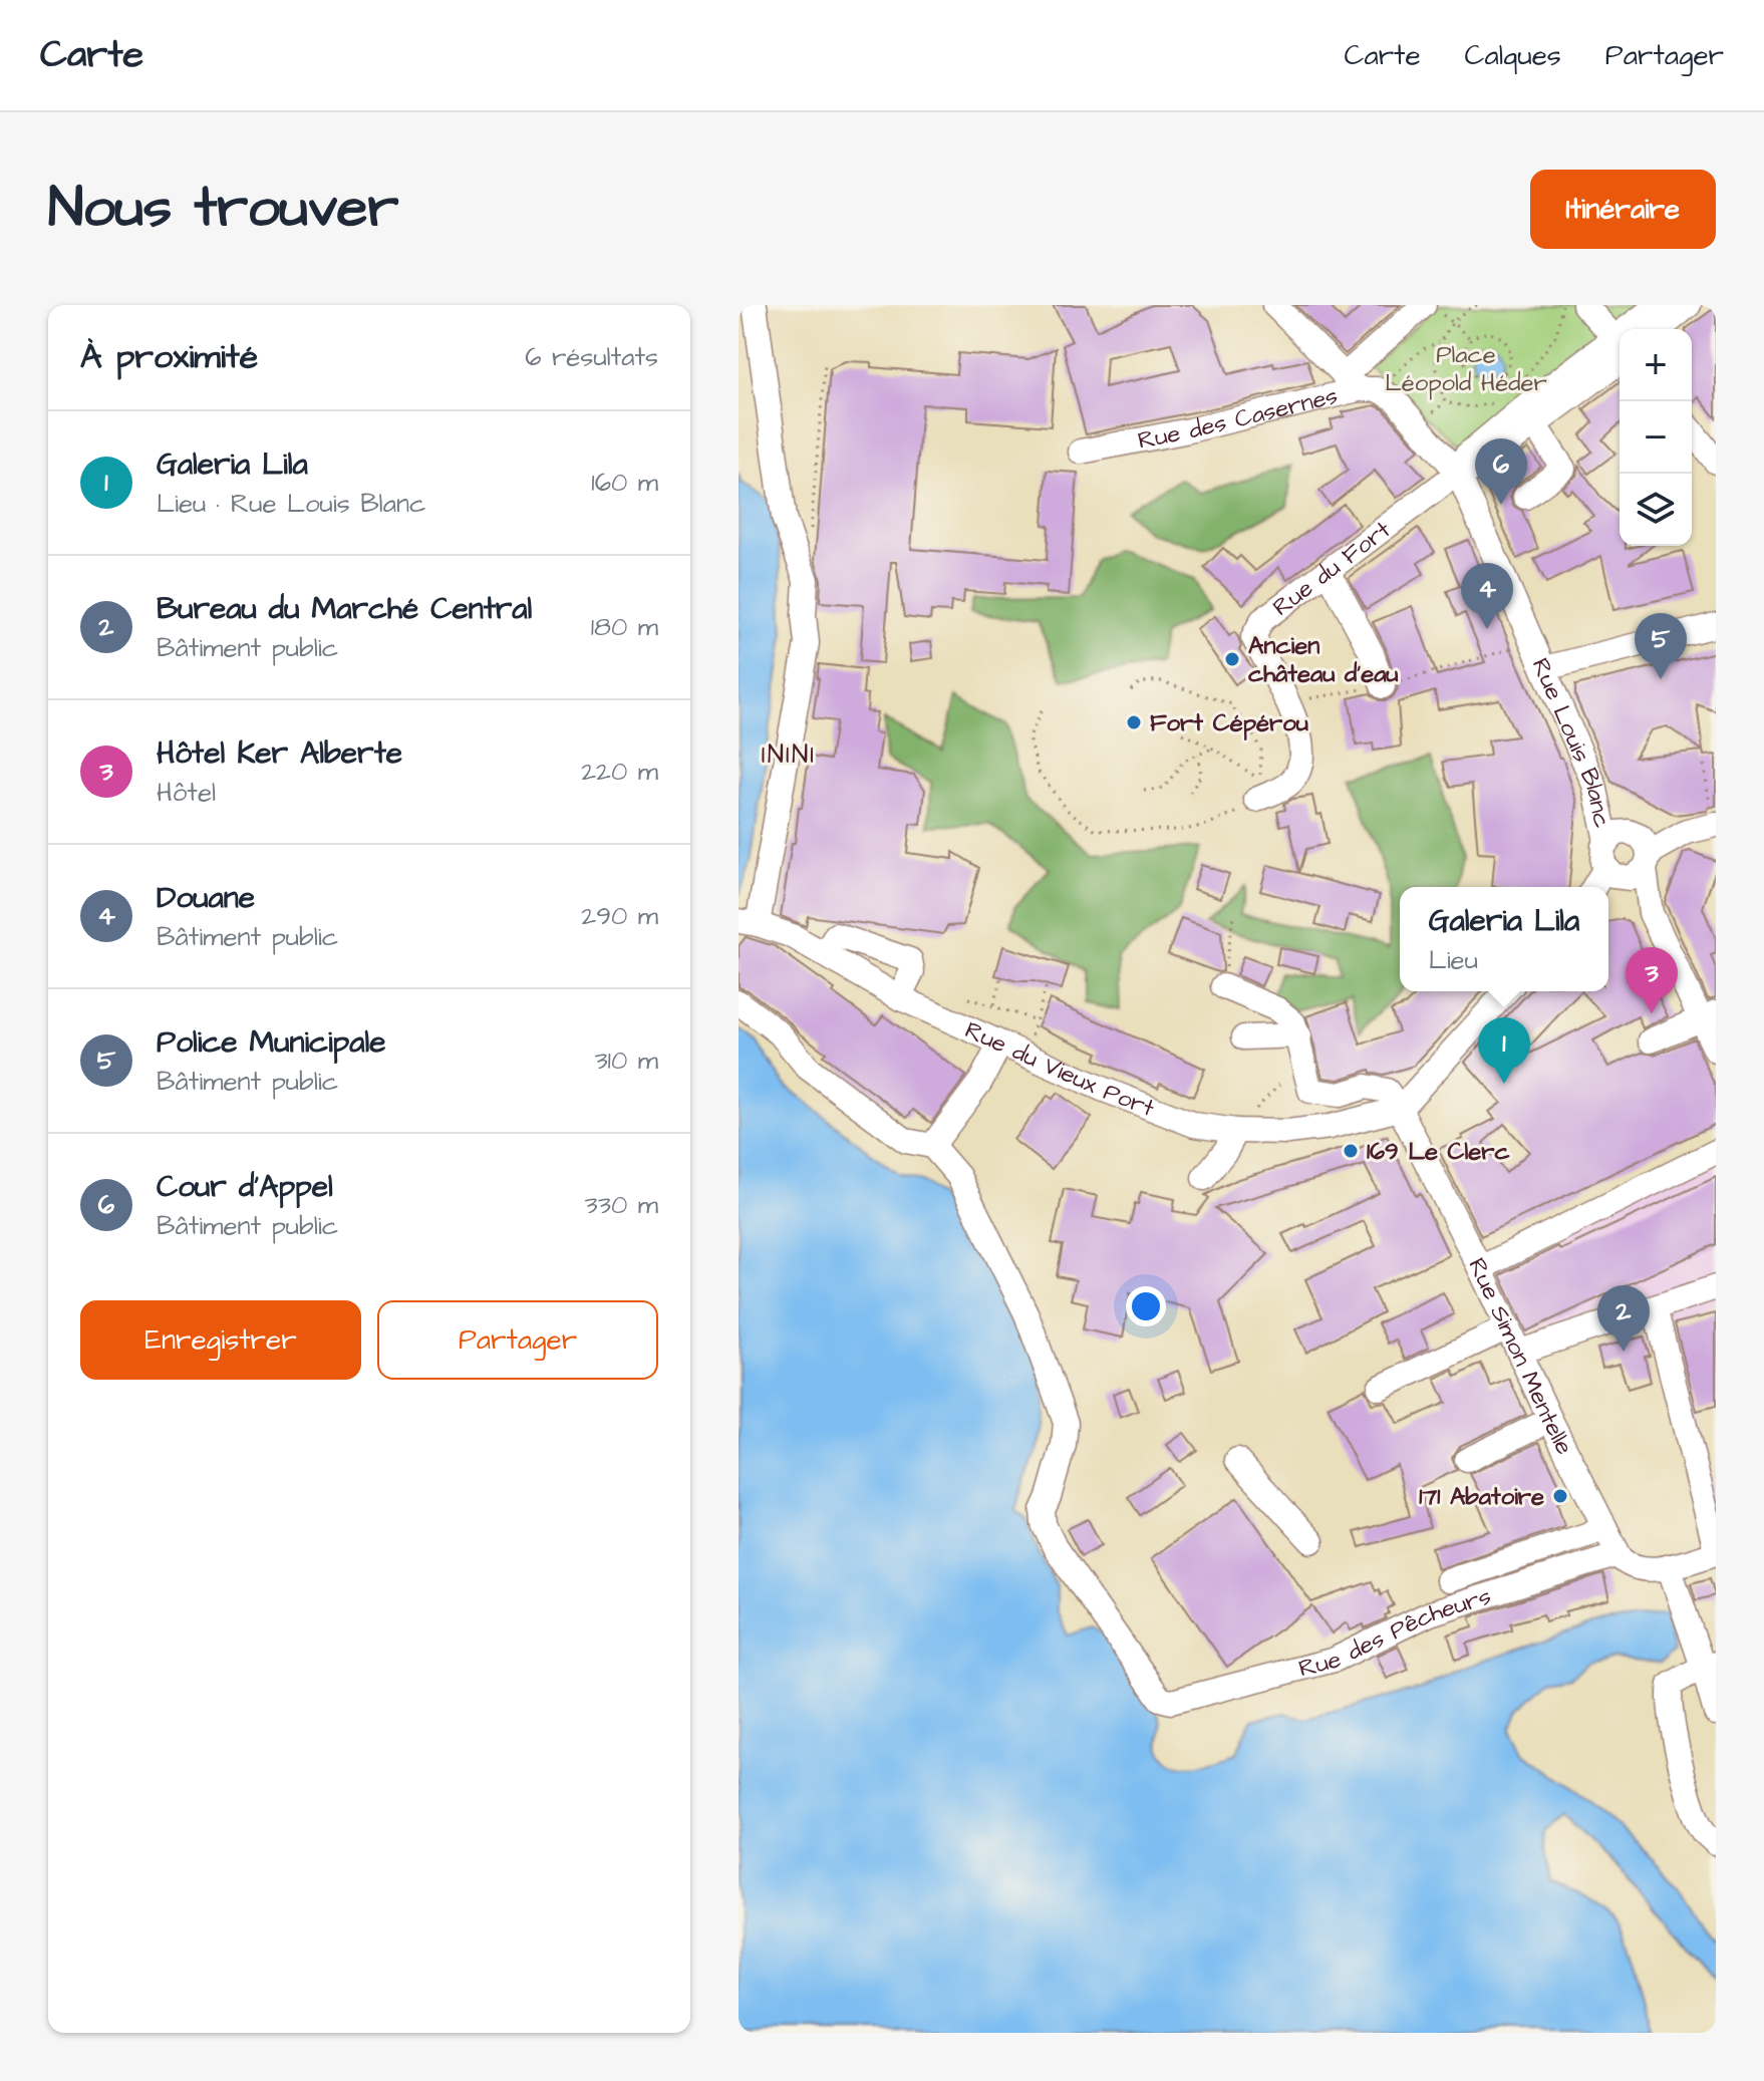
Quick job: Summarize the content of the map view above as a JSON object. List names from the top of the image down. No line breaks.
{"streets":{"street":["Rue des Casernes","Rue du Fort","Rue Louis Blanc","Rue du Vieux Port","Rue Simon Mentelle","Rue des Pêcheurs"]},"crossings":[["Rue des Casernes","Rue Louis Blanc"],["Rue du Fort","Rue Louis Blanc"],["Rue du Vieux Port","Rue Simon Mentelle"],["Rue Simon Mentelle","Rue des Pêcheurs"]],"districts":["ININI"],"parks":["Place Léopold Héder"],"places":["Ancien château d'eau","Fort Cépérou","169 Le Clerc","171 Abatoire"],"page":{"header":"Carte","nav":["Carte","Calques","Partager"],"title":"Nous trouver","buttons":["Itinéraire",["Enregistrer","Partager"]],"heading":["À proximité","6 résultats"],"map_buttons":["+","−"],"list":[{"mark":"1","name":"Galeria Lila","note":"Lieu · Rue Louis Blanc","value":"160 m"},{"mark":"2","name":"Bureau du Marché Central","note":"Bâtiment public","value":"180 m"},{"mark":"3","name":"Hôtel Ker Alberte","note":"Hôtel","value":"220 m"},{"mark":"4","name":"Douane","note":"Bâtiment public","value":"290 m"},{"mark":"5","name":"Police Municipale","note":"Bâtiment public","value":"310 m"},{"mark":"6","name":"Cour d'Appel","note":"Bâtiment public","value":"330 m"}],"pins":["6","4","5","3","1","2"],"popup":["Galeria Lila","Lieu"]}}
